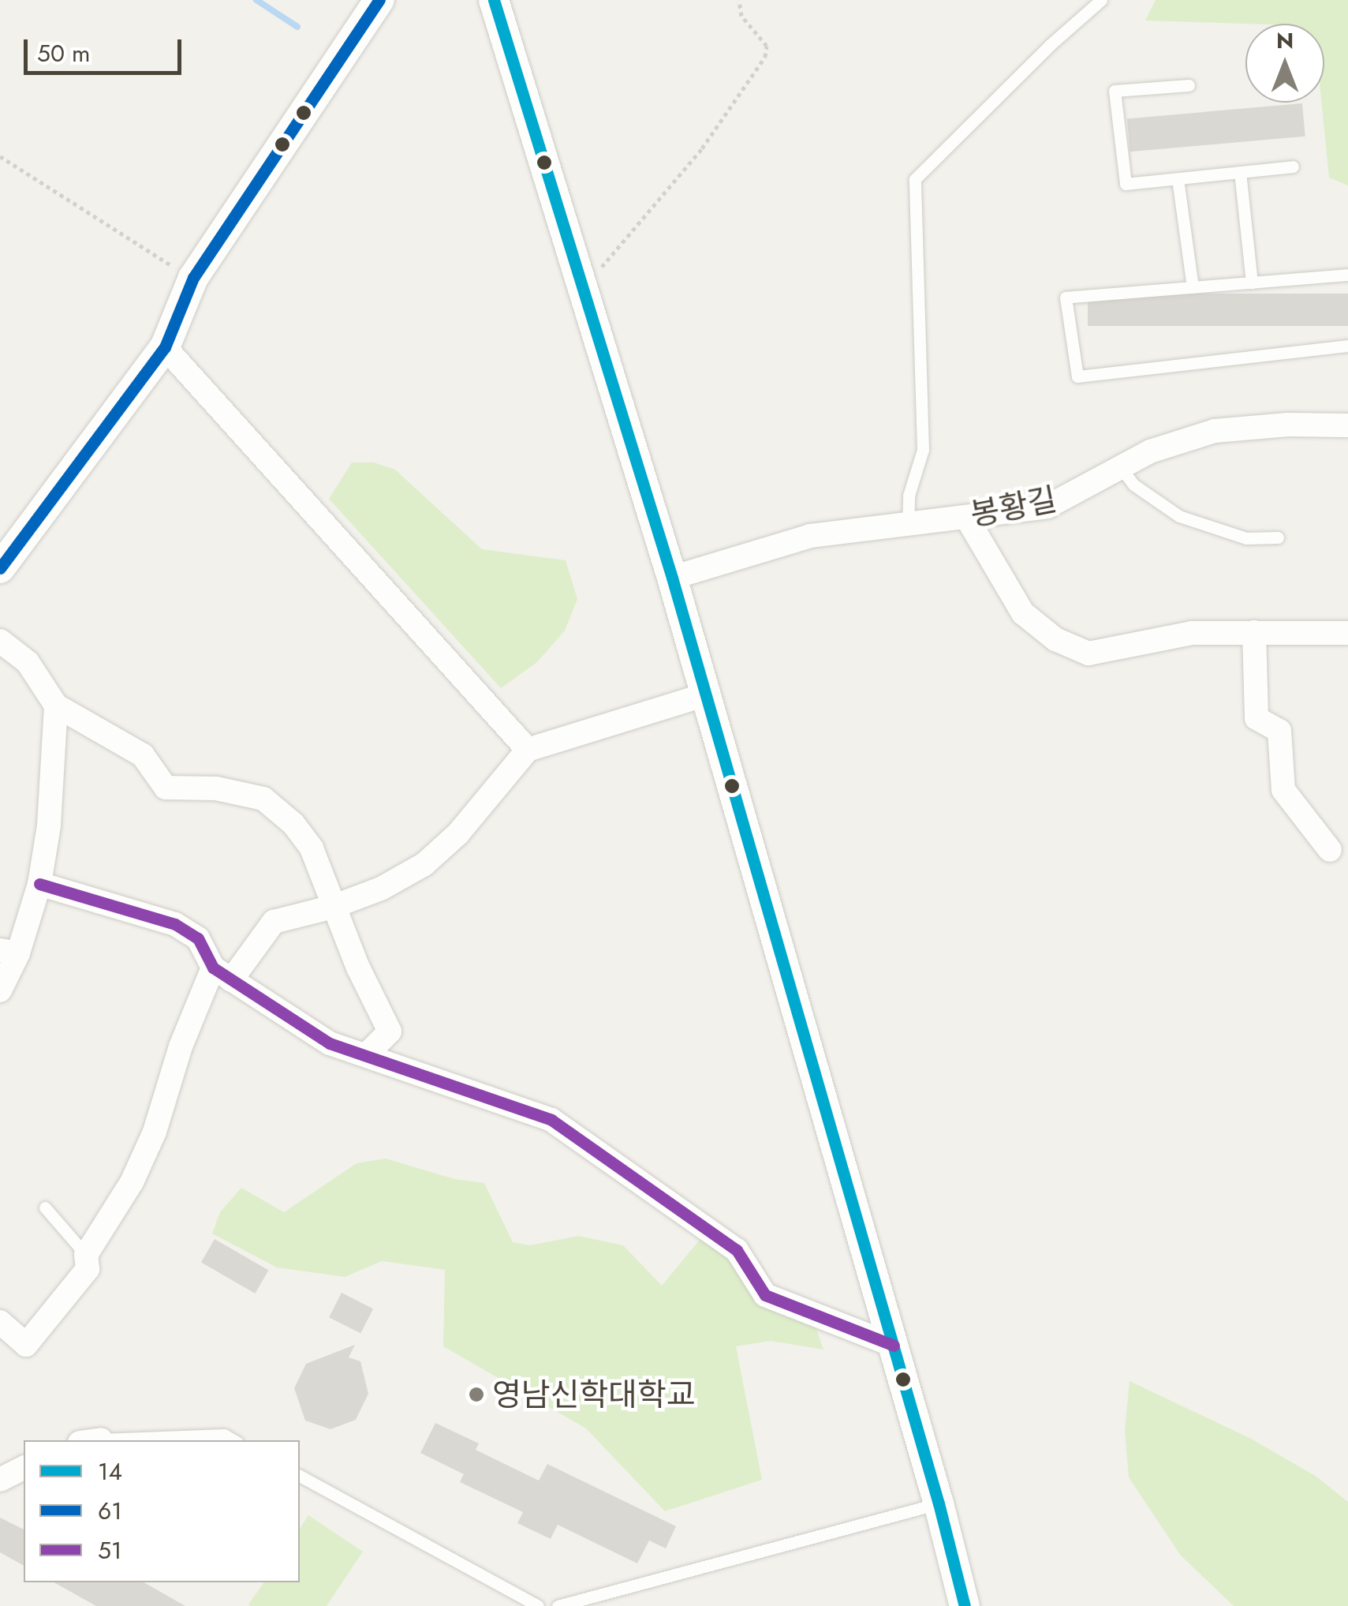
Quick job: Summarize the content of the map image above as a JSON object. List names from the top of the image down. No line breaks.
{"streets":{"street":["봉황길"]},"places":["영남신학대학교"],"lines":["transit line 14","transit line 61","transit line 51"],"legend":["14","61","51"],"scale_bar":"50 m","north":"top"}
